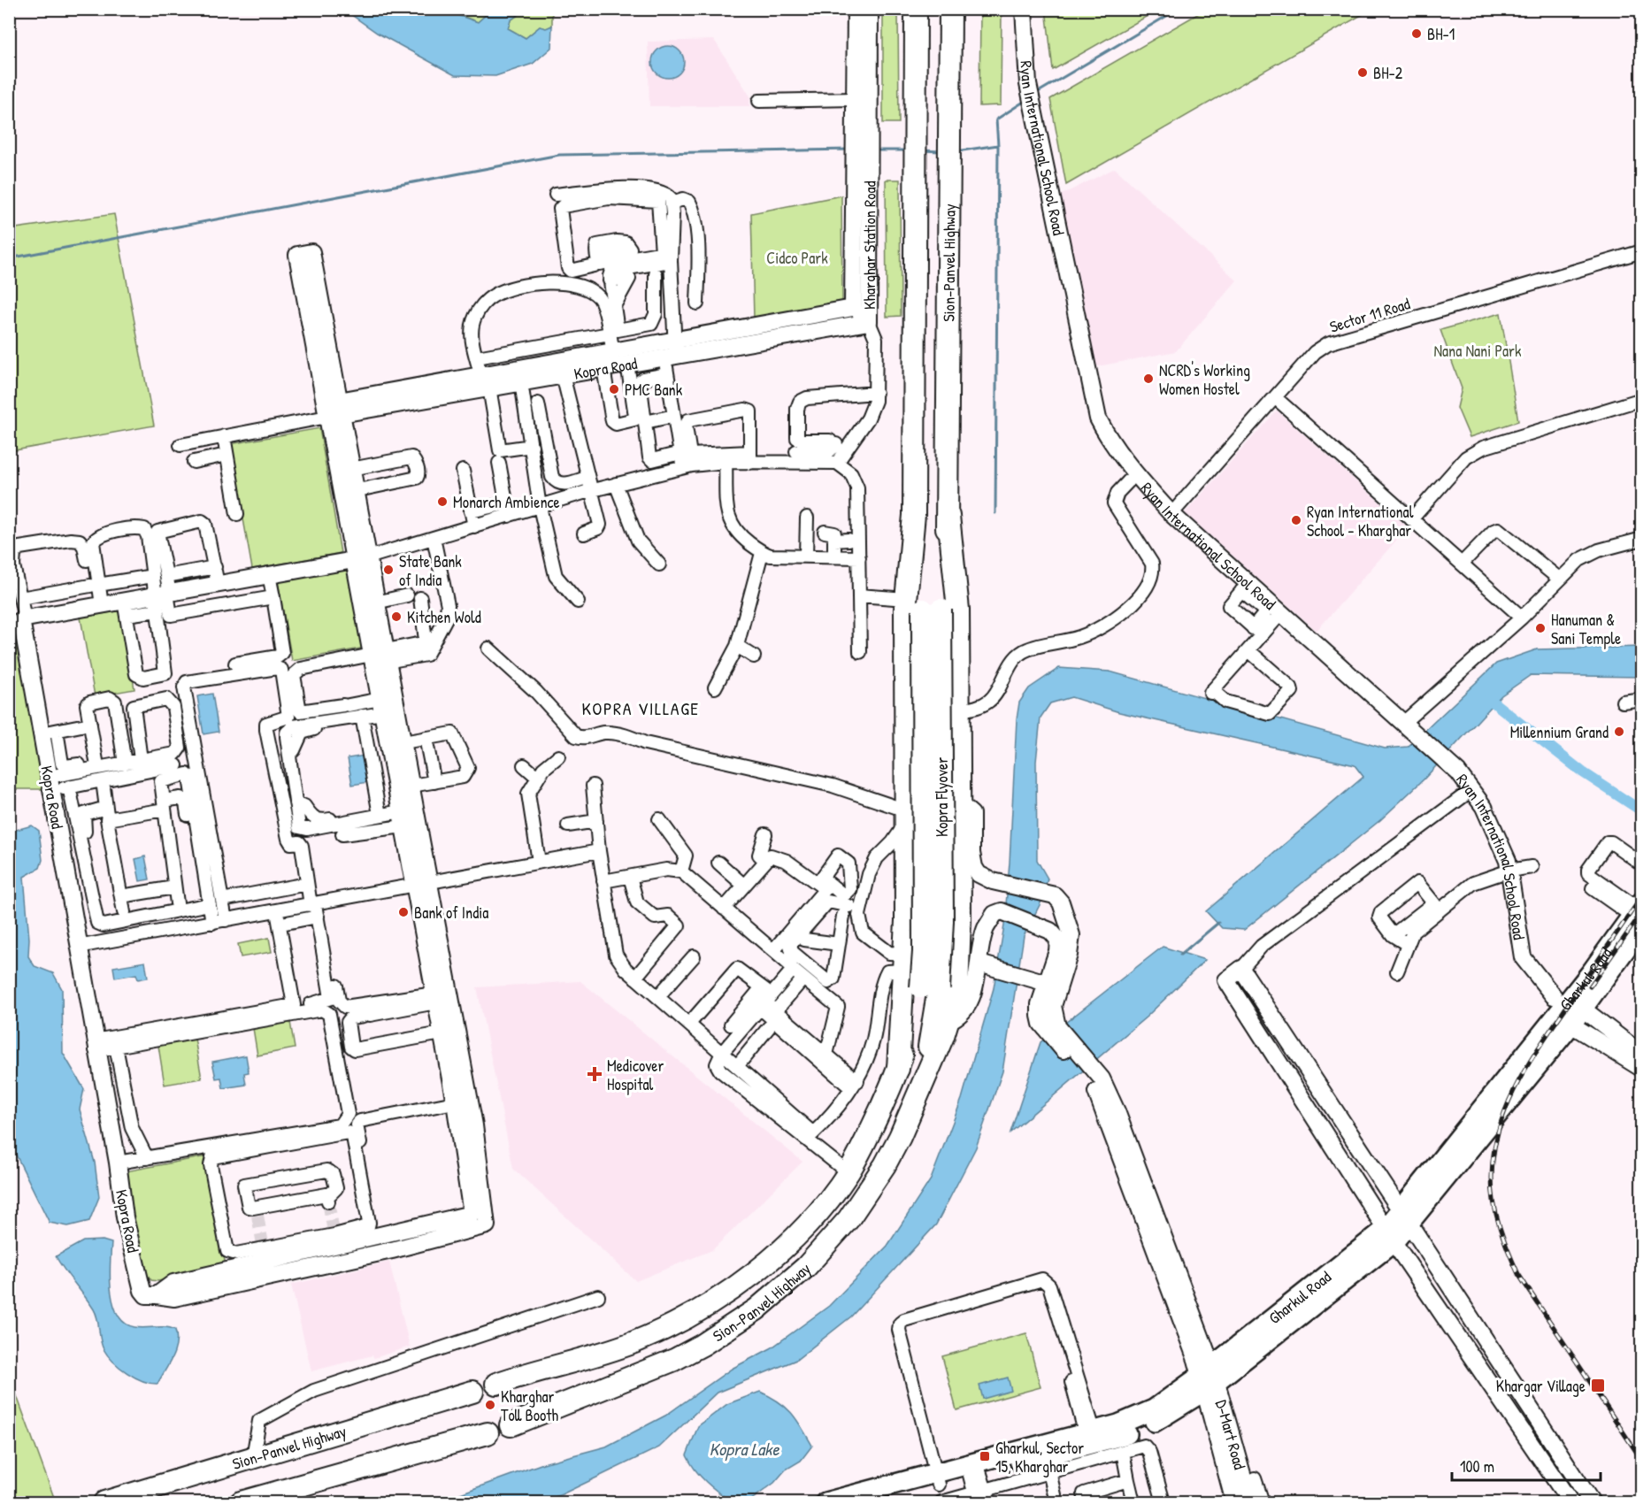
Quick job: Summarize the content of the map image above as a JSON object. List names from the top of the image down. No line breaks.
{"streets":{"highway":["Sion-Panvel Highway","Kopra Flyover"],"main road":["Gharkul Road"],"street":["Ryan International School Road","Kharghar Station Road","Sector 11 Road","Kopra Road","D-Mart Road"]},"crossings":[["Ryan International School Road","Sector 11 Road"],["Ryan International School Road","Gharkul Road"],["Kharghar Station Road","Kopra Road"],["Sion-Panvel Highway","Kopra Flyover"],["Gharkul Road","D-Mart Road"]],"districts":["KOPRA VILLAGE"],"water":["Kopra Lake"],"parks":["Cidco Park","Nana Nani Park"],"places":{"other":["BH-1","BH-2","NCRD's Working Women Hostel","PMC Bank","Monarch Ambience","Ryan International School - Kharghar","State Bank of India","Kitchen Wold","Hanuman & Sani Temple","Millennium Grand","Bank of India","Kharghar Toll Booth"],"health":["Medicover Hospital"],"transit":["Khargar Village","Gharkul, Sector 15, Kharghar"]},"scale_bar":"100 m"}
